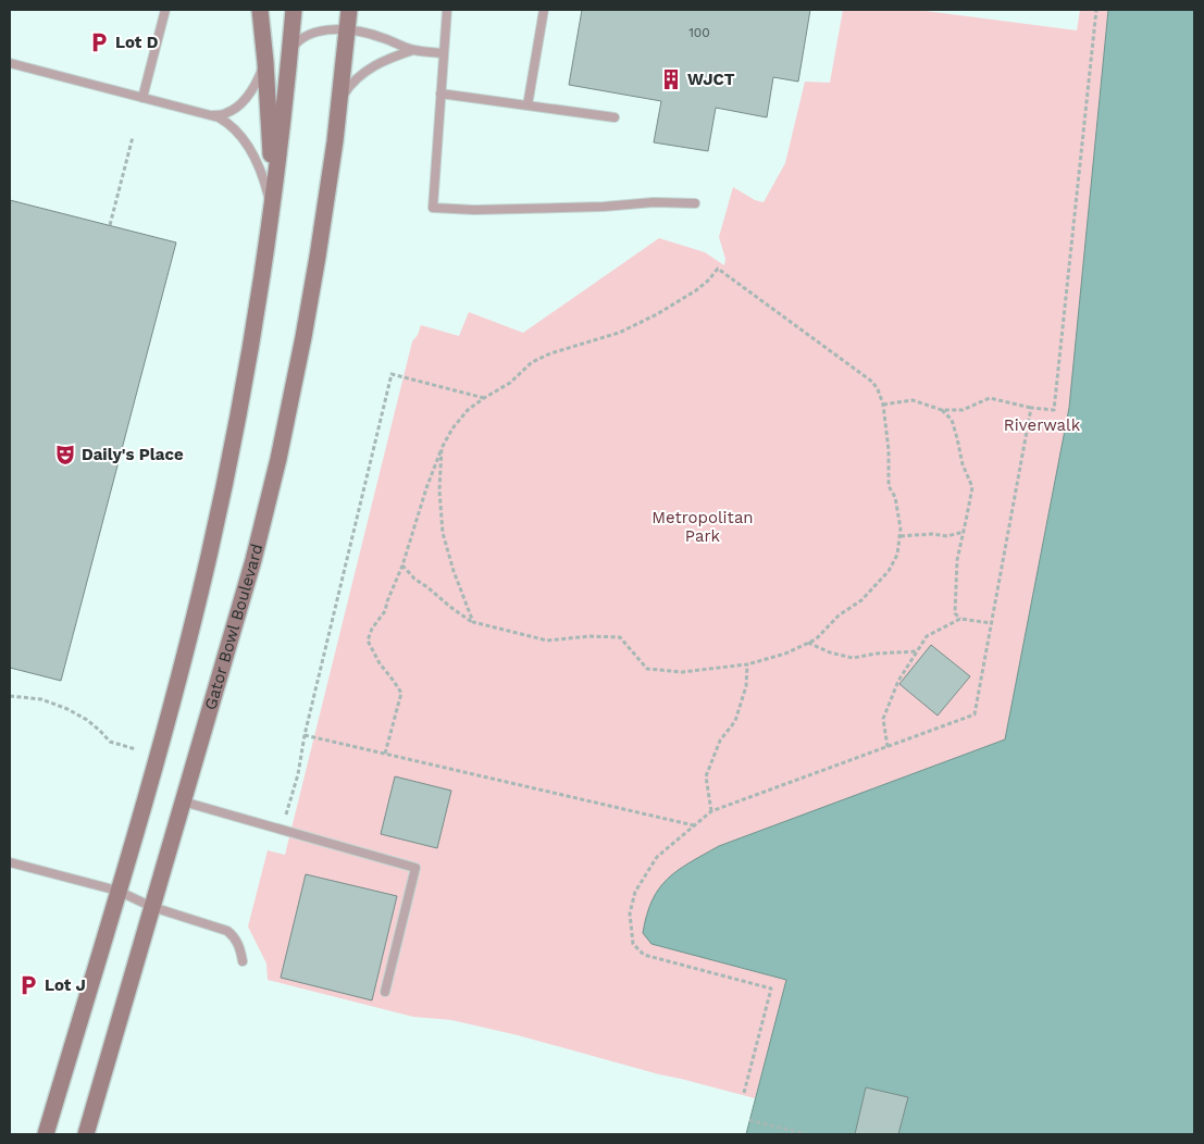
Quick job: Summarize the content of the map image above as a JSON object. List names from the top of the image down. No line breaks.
{"streets":{"main road":["Gator Bowl Boulevard"]},"parks":["Riverwalk","Metropolitan Park"],"places":{"parking":["Lot D","Lot J"],"building":["WJCT"],"theatre":["Daily's Place"]},"house_numbers":["100"]}
